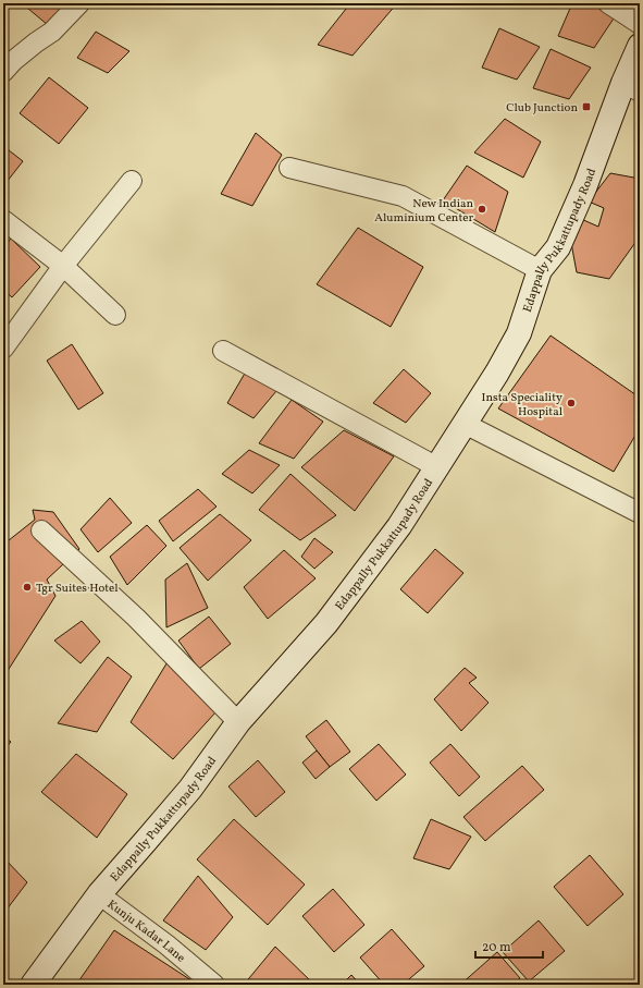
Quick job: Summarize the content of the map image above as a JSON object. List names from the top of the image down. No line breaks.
{"streets":{"main road":["Edappally Pukkattupady Road"],"street":["Kunju Kadar Lane"]},"crossings":[["Edappally Pukkattupady Road","Kunju Kadar Lane"]],"places":{"transit":["Club Junction"],"other":["New Indian Aluminium Center","Insta Speciality Hospital","Tgr Suites Hotel"]},"scale_bar":"20 m"}
